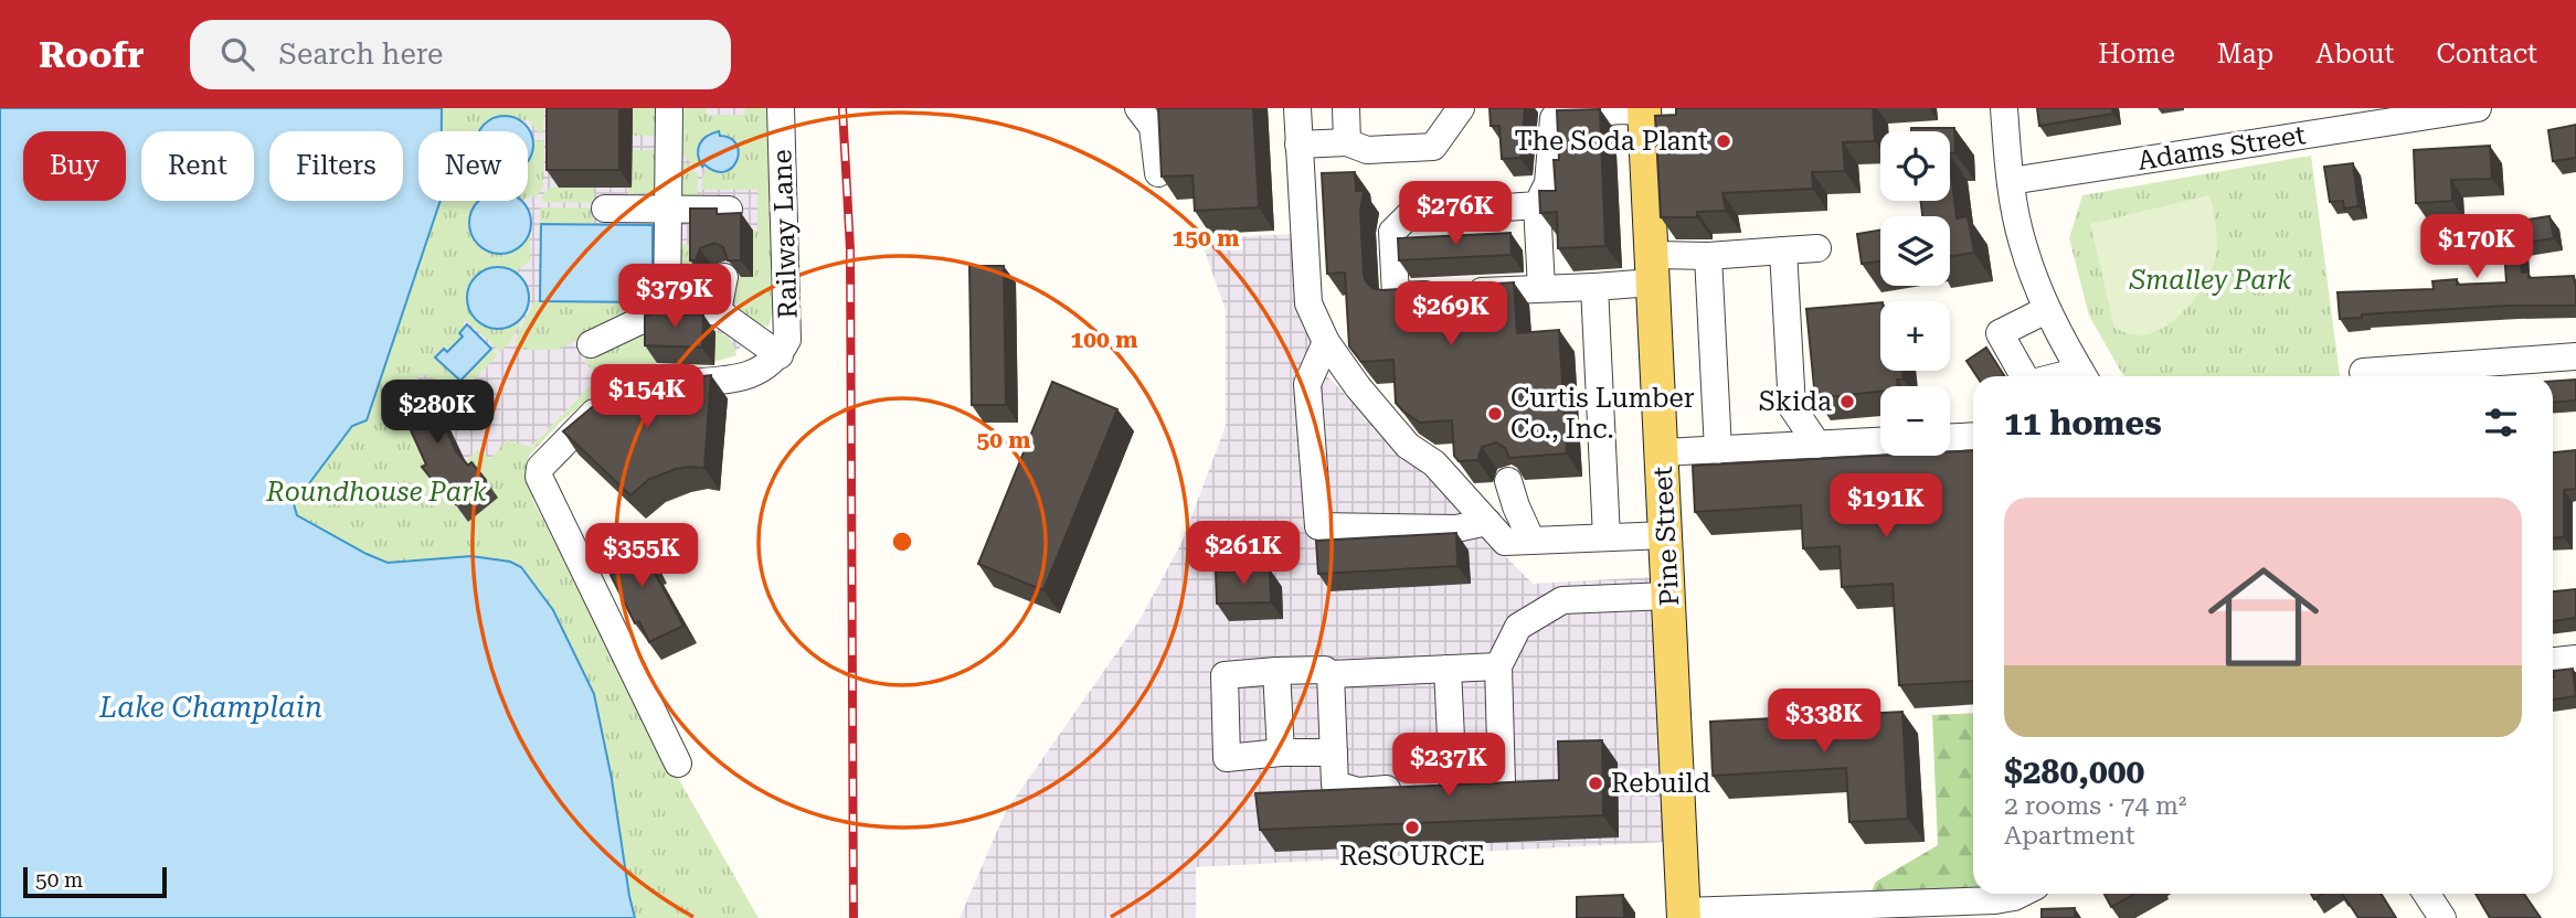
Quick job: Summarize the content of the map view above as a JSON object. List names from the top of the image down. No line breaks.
{"streets":{"main road":["Pine Street"],"street":["Adams Street","Railway Lane"]},"water":["Lake Champlain"],"parks":["Smalley Park","Roundhouse Park"],"places":["The Soda Plant","Skida","Curtis Lumber Co., Inc.","Rebuild","ReSOURCE"],"scale_bar":"50 m","page":{"header":"Roofr","search":"Search here","nav":["Home","Map","About","Contact"],"map_buttons":["+","−"],"chip":["Buy","Rent","Filters","New"],"price":["$276K","$170K","$379K","$269K","$154K","$280K","$191K","$261K","$355K","$338K","$237K"],"heading":"11 homes","list":[{"name":"$280,000","note":"2 rooms · 74 m² · Apartment"}],"scale":"50 m"},"rings":["150 m","100 m","50 m"]}
